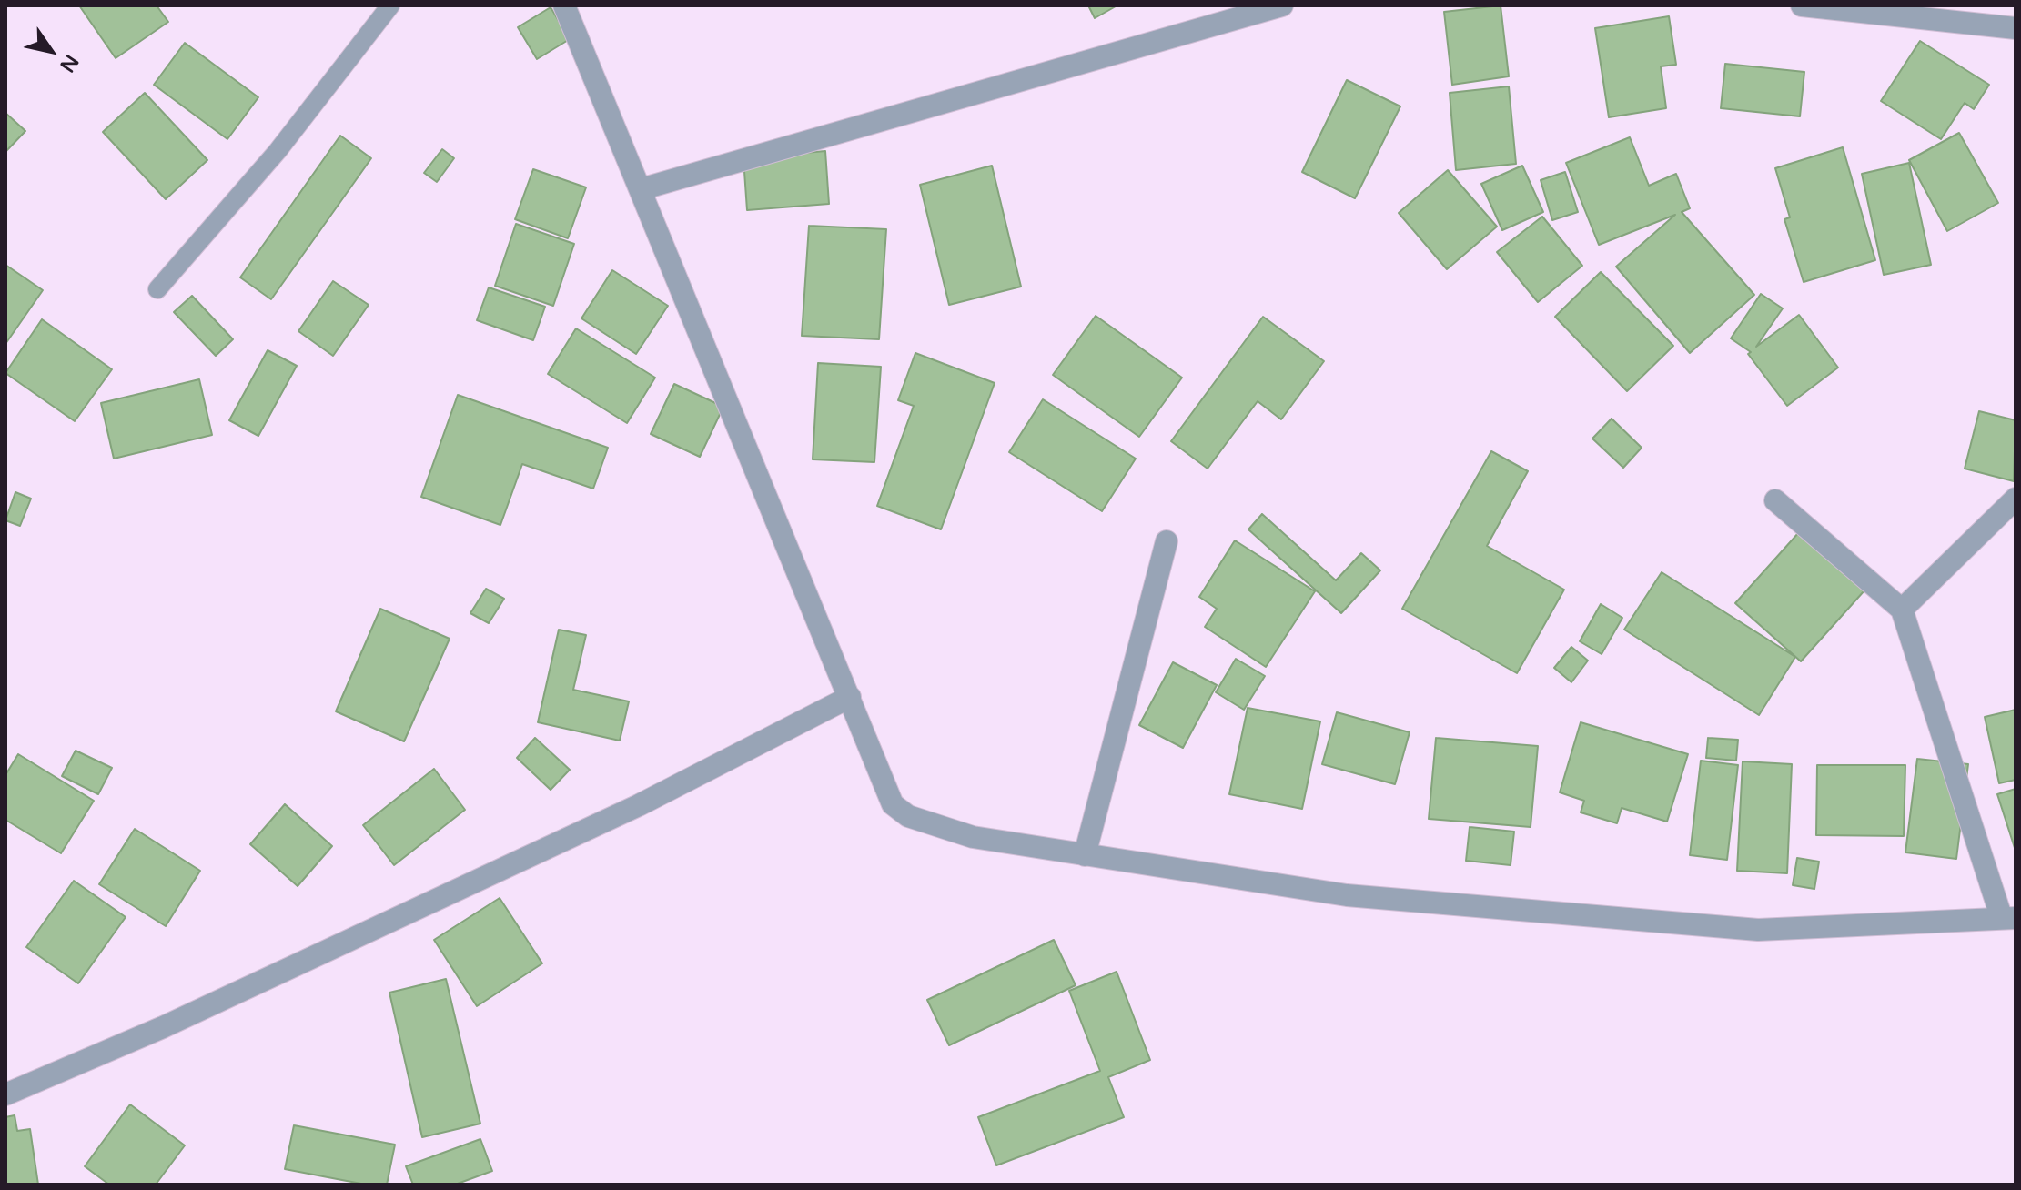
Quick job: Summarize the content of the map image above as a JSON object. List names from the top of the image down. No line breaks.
{"north":"bottom right"}
